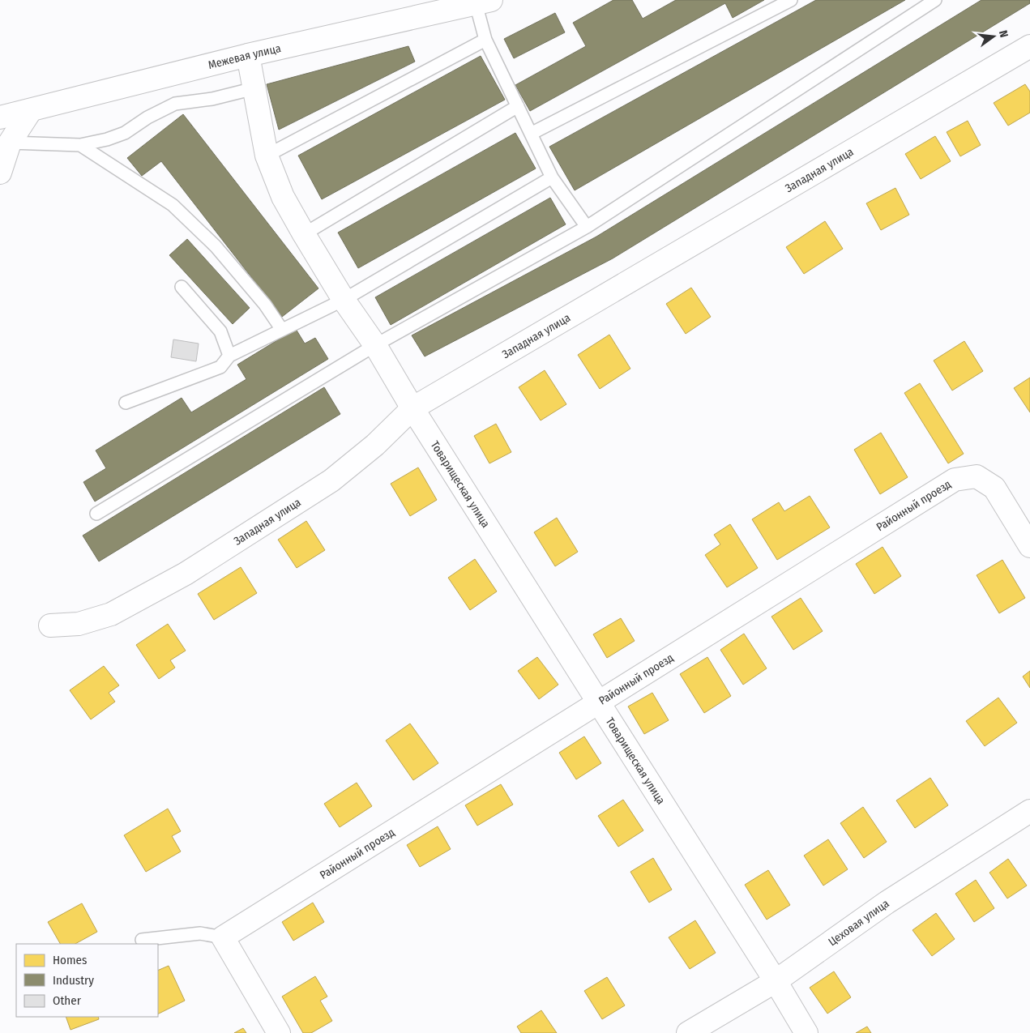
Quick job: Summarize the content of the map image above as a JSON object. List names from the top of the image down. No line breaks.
{"streets":{"street":["Межевая улица","Западная улица","Товарищеская улица","Районный проезд","Цеховая улица"]},"crossings":[["Межевая улица","Товарищеская улица"],["Западная улица","Товарищеская улица"],["Товарищеская улица","Районный проезд"],["Товарищеская улица","Цеховая улица"]],"legend":["Homes","Industry","Other"],"north":"right"}
